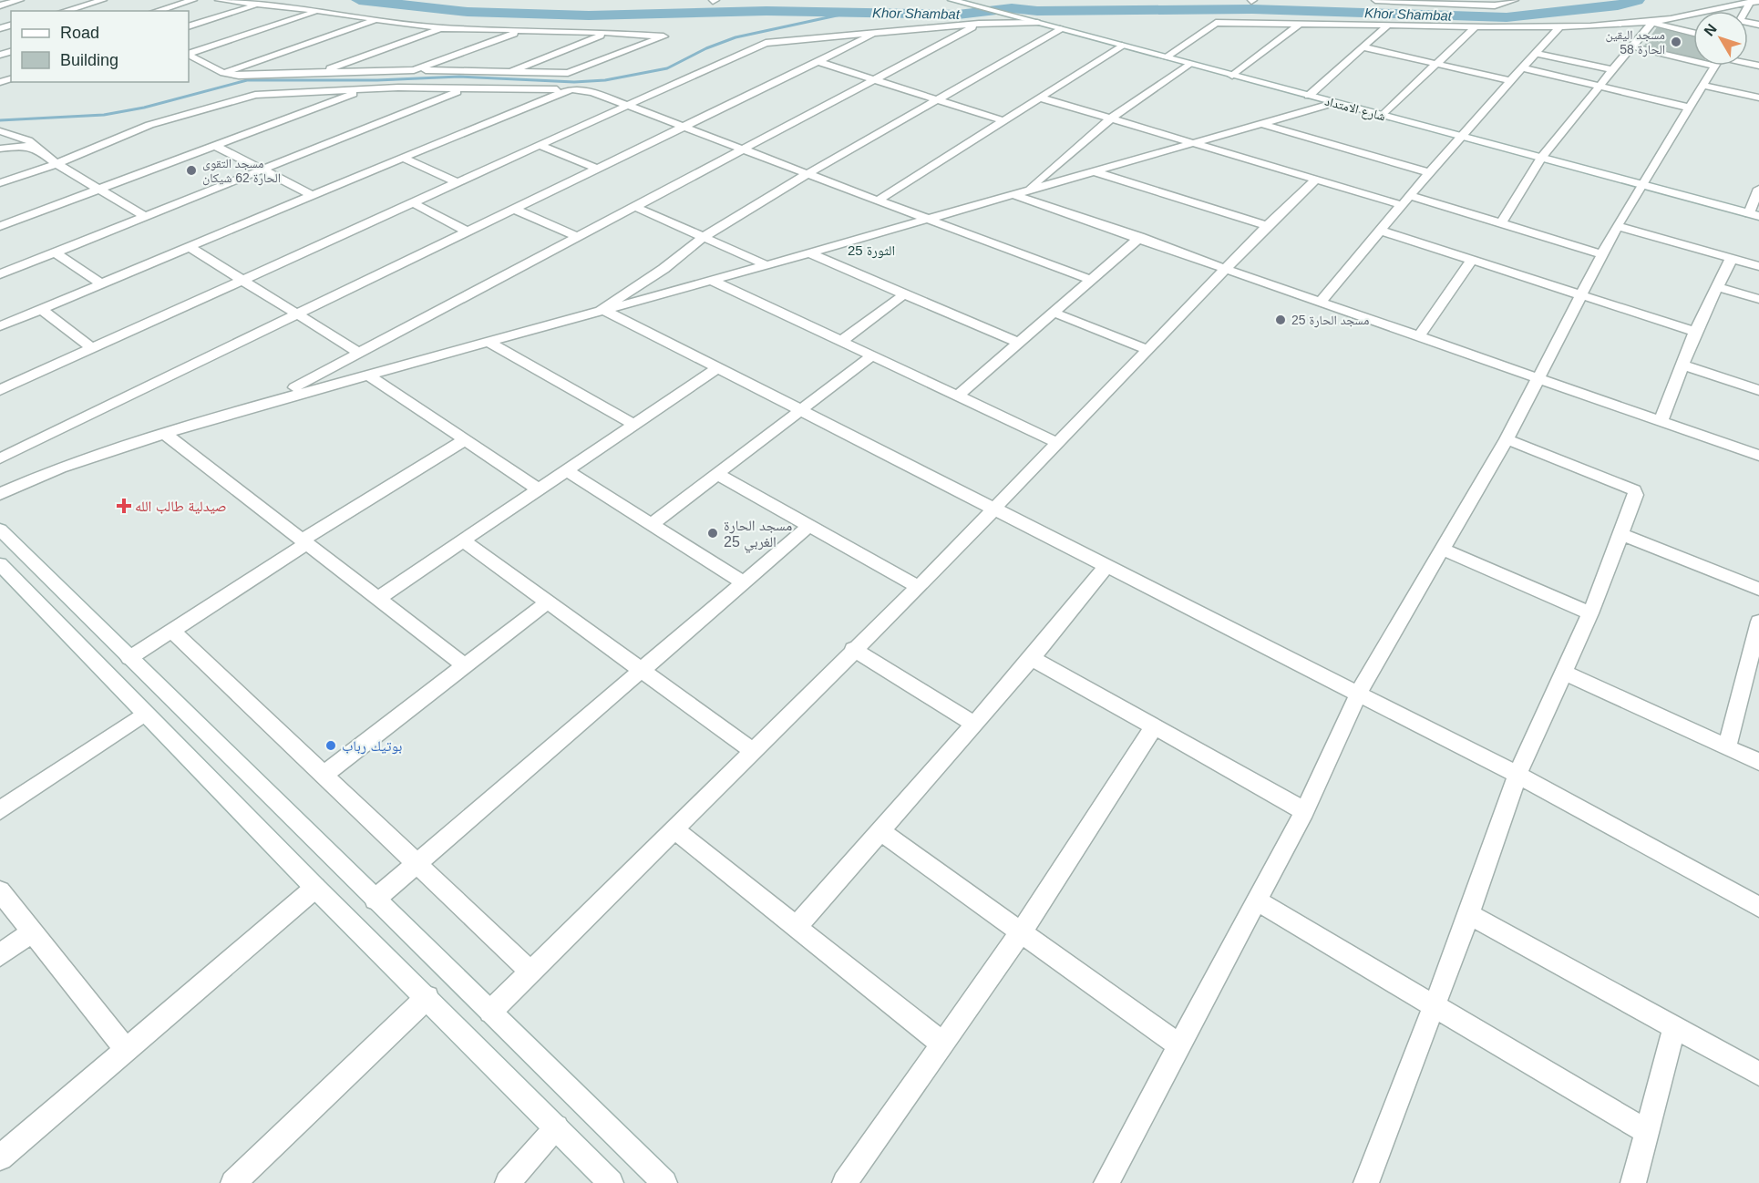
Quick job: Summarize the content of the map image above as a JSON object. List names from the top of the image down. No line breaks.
{"streets":{"street":["شارع الامتداد"]},"districts":["الثورة 25"],"water":["Khor Shambat"],"places":{"other":["مسجد اليقين الحارة 58","مسجد التقوى الحارة 62 شيكان","مسجد الحارة 25","مسجد الحارة 25 الغربي","بوتيك رباب"],"health":["صيدلية طالب الله"]},"legend":["Road","Building"],"north":"top left"}
